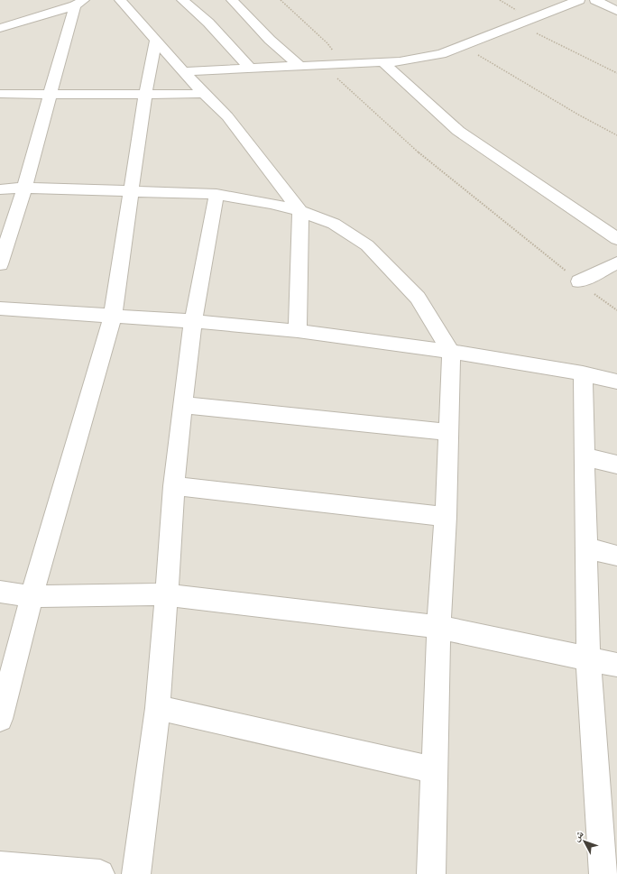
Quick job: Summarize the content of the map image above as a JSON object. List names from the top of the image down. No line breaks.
{"north":"top left"}
